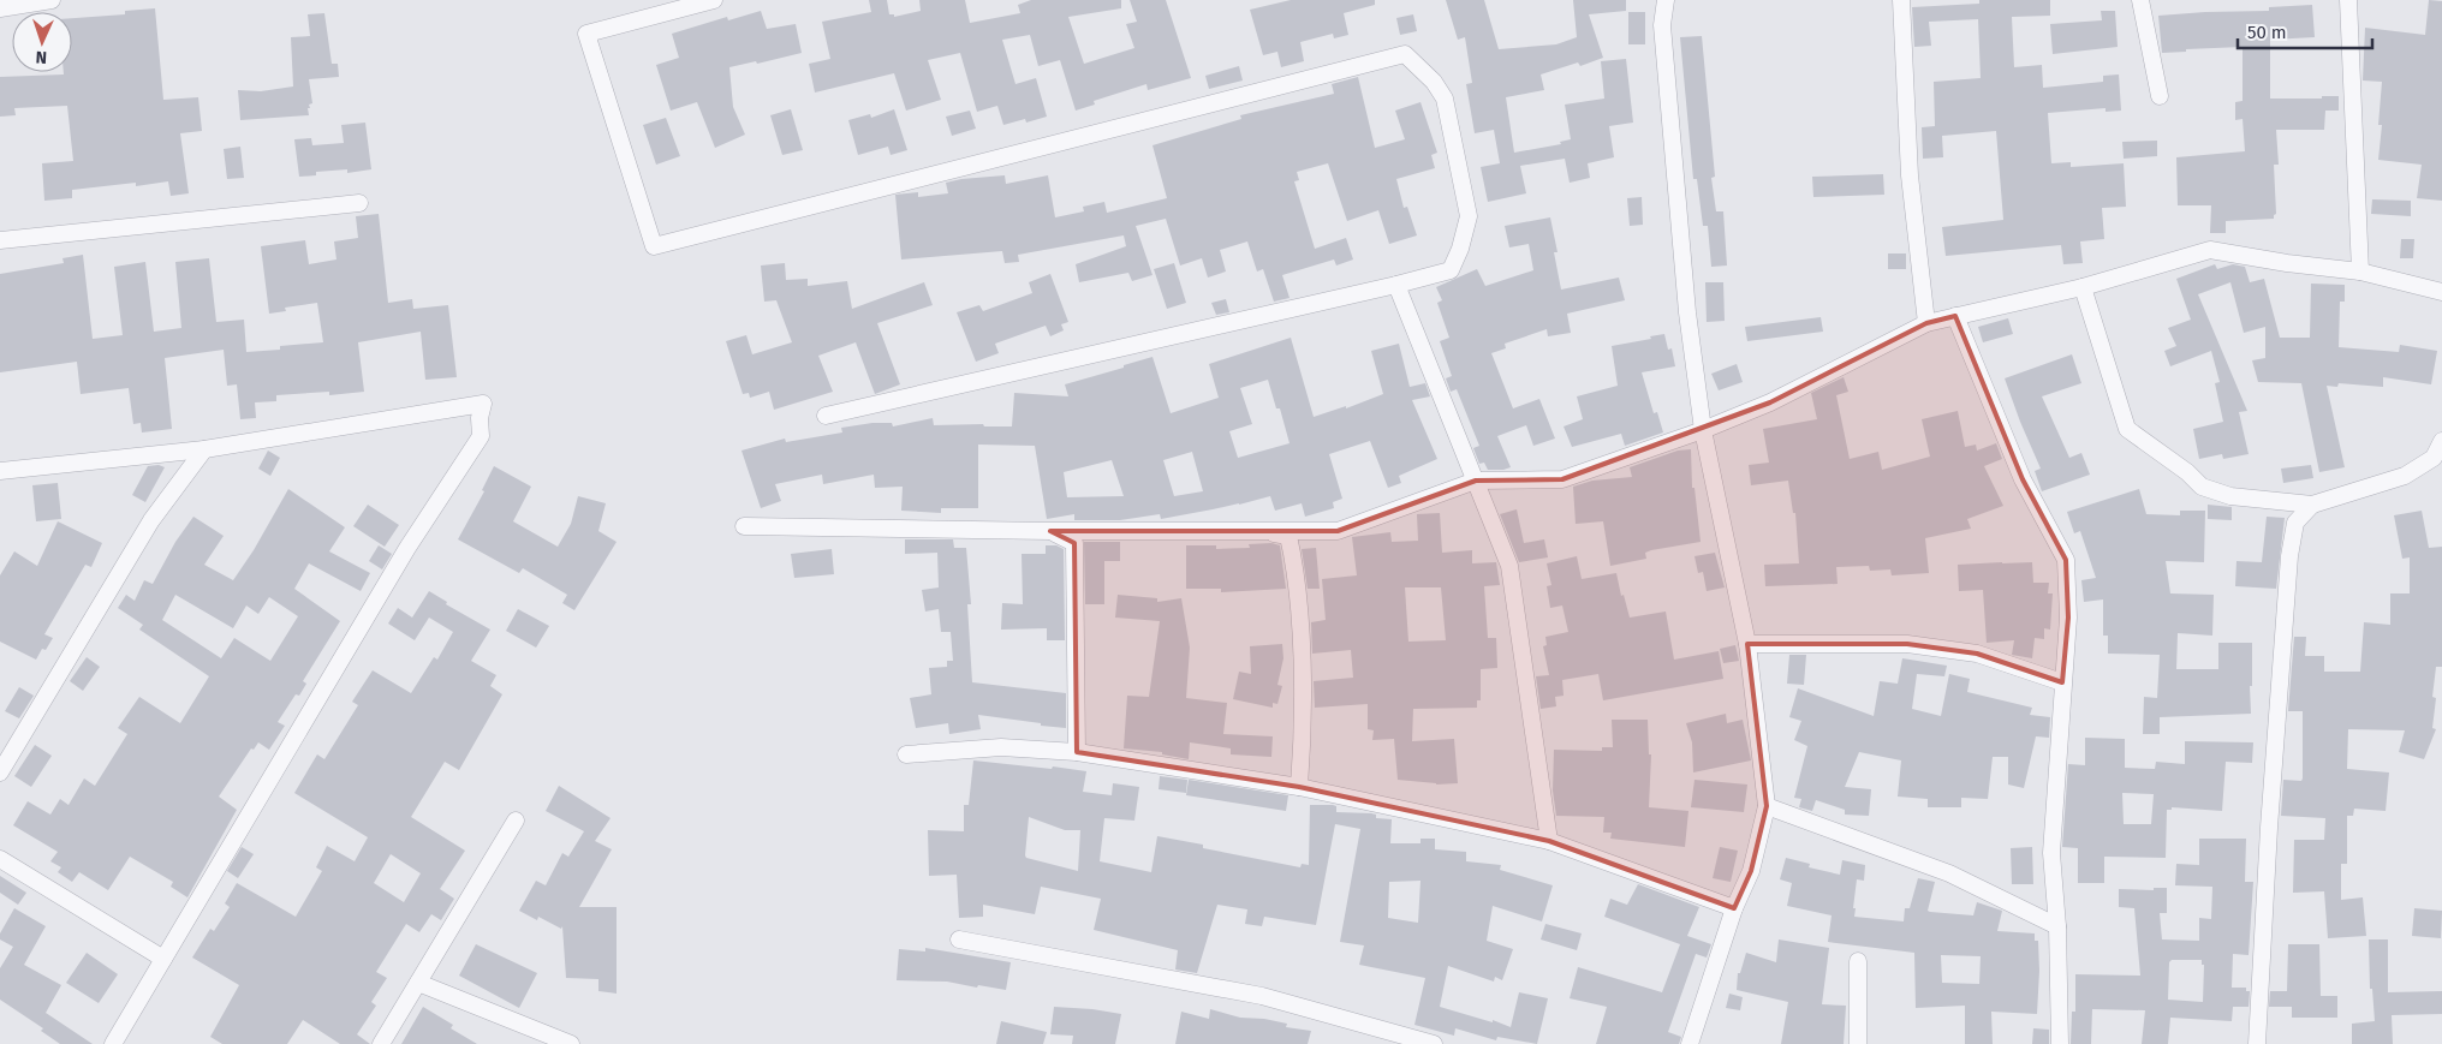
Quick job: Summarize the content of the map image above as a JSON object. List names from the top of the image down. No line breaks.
{"scale_bar":"50 m","north":"bottom"}
